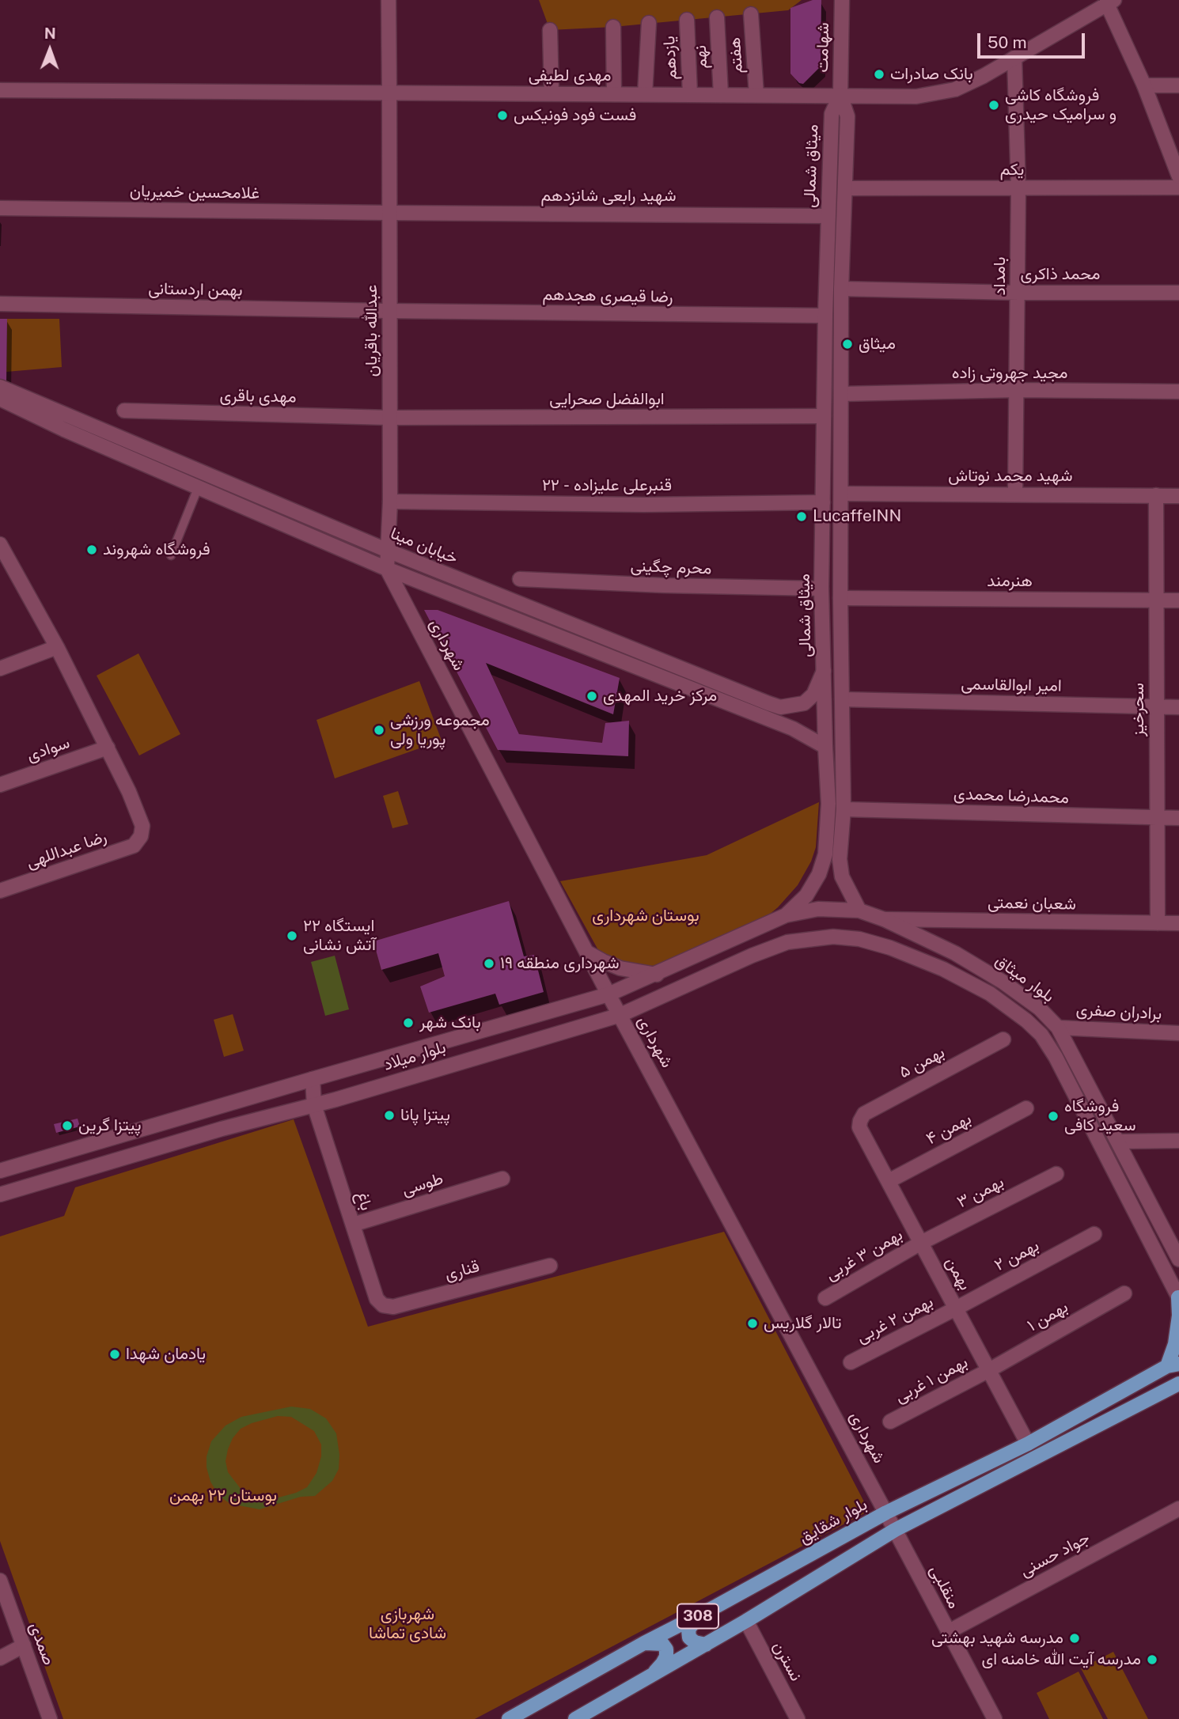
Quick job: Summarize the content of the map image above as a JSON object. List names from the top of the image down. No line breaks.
{"streets":{"main road":["بلوار شقایق","308"],"street":["شهامت","هفتم","نهم","یازدهم","مهدی لطیفی","میثاق شمالی","یکم","غلامحسین خمیریان","شهید رابعی شانزدهم","محمد ذاکری","بامداد","بهمن اردستانی","رضا قیصری هجدهم","عبدالله باقریان","مجید جهروتی زاده","مهدی باقری","ابوالفضل صحرایی","شهید محمد نوتاش","قنبرعلی علیزاده - ۲۲","خیابان مینا","محرم چگینی","هنرمند","شهرداری","امیر ابوالقاسمی","سحرخیز","سوادی","محمدرضا محمدی","رضا عبداللهی","شعبان نعمتی","بلوار میثاق","برادران صفری","بلوار میلاد","بهمن ۵","بهمن ۴","طوسی","بهمن ۳","باغ","بهمن ۳ غربی","بهمن ۲","قناری","بهمن","بهمن ۱","بهمن ۲ غربی","بهمن ۱ غربی","جواد حسنی","منقلبی","صمدی","نسترن"]},"crossings":[["شهامت","مهدی لطیفی"],["شهامت","میثاق شمالی"],["هفتم","مهدی لطیفی"],["نهم","مهدی لطیفی"],["یازدهم","مهدی لطیفی"],["مهدی لطیفی","میثاق شمالی"],["مهدی لطیفی","بامداد"],["مهدی لطیفی","عبدالله باقریان"],["میثاق شمالی","شهید رابعی شانزدهم"],["میثاق شمالی","رضا قیصری هجدهم"],["میثاق شمالی","ابوالفضل صحرایی"],["میثاق شمالی","قنبرعلی علیزاده - ۲۲"],["میثاق شمالی","خیابان مینا"],["میثاق شمالی","محرم چگینی"],["میثاق شمالی","بلوار میثاق"],["میثاق شمالی","بلوار میلاد"],["یکم","بامداد"],["غلامحسین خمیریان","شهید رابعی شانزدهم"],["غلامحسین خمیریان","عبدالله باقریان"],["شهید رابعی شانزدهم","عبدالله باقریان"],["محمد ذاکری","بامداد"],["بامداد","مجید جهروتی زاده"],["بامداد","شهید محمد نوتاش"],["بهمن اردستانی","رضا قیصری هجدهم"],["بهمن اردستانی","عبدالله باقریان"],["رضا قیصری هجدهم","عبدالله باقریان"],["عبدالله باقریان","مهدی باقری"],["عبدالله باقریان","ابوالفضل صحرایی"],["عبدالله باقریان","قنبرعلی علیزاده - ۲۲"],["عبدالله باقریان","خیابان مینا"],["عبدالله باقریان","شهرداری"],["مهدی باقری","ابوالفضل صحرایی"],["شهید محمد نوتاش","سحرخیز"],["خیابان مینا","شهرداری"],["هنرمند","سحرخیز"],["شهرداری","بلوار میلاد"],["شهرداری","بلوار شقایق"],["شهرداری","منقلبی"],["شهرداری","308"],["امیر ابوالقاسمی","سحرخیز"],["سحرخیز","محمدرضا محمدی"],["سحرخیز","شعبان نعمتی"],["سوادی","رضا عبداللهی"],["شعبان نعمتی","بلوار میثاق"],["بلوار میثاق","برادران صفری"],["بلوار میثاق","بلوار میلاد"],["بلوار میلاد","باغ"],["بهمن ۵","بهمن"],["بهمن ۴","بهمن"],["طوسی","باغ"],["بهمن ۳","بهمن ۳ غربی"],["بهمن ۳","بهمن"],["باغ","قناری"],["بهمن ۳ غربی","بهمن"],["بهمن ۲","بهمن"],["بهمن ۲","بهمن ۲ غربی"],["بهمن","بهمن ۱"],["بهمن","بهمن ۲ غربی"],["بهمن","بهمن ۱ غربی"],["بهمن","بلوار شقایق"],["بهمن ۱","بهمن ۱ غربی"],["جواد حسنی","منقلبی"],["منقلبی","308"],["308","نسترن"]],"parks":["بوستان شهرداری","بوستان ۲۲ بهمن","شهربازی شادی تماشا"],"places":["بانک صادرات","فروشگاه کاشی و سرامیک حیدری","فست فود فونیکس","میثاق","LucaffeINN","فروشگاه شهروند","مرکز خرید المهدی","مجموعه ورزشی پوریا ولی","ایستگاه ۲۲ آتش نشانی","شهرداری منطقه ۱۹","بانک شهر","پیتزا پانا","فروشگاه سعید کافی","پیتزا گرین","تالار گلاریس","یادمان شهدا","مدرسه شهید بهشتی","مدرسه آیت الله خامنه ای"],"scale_bar":"50 m","north":"top"}
